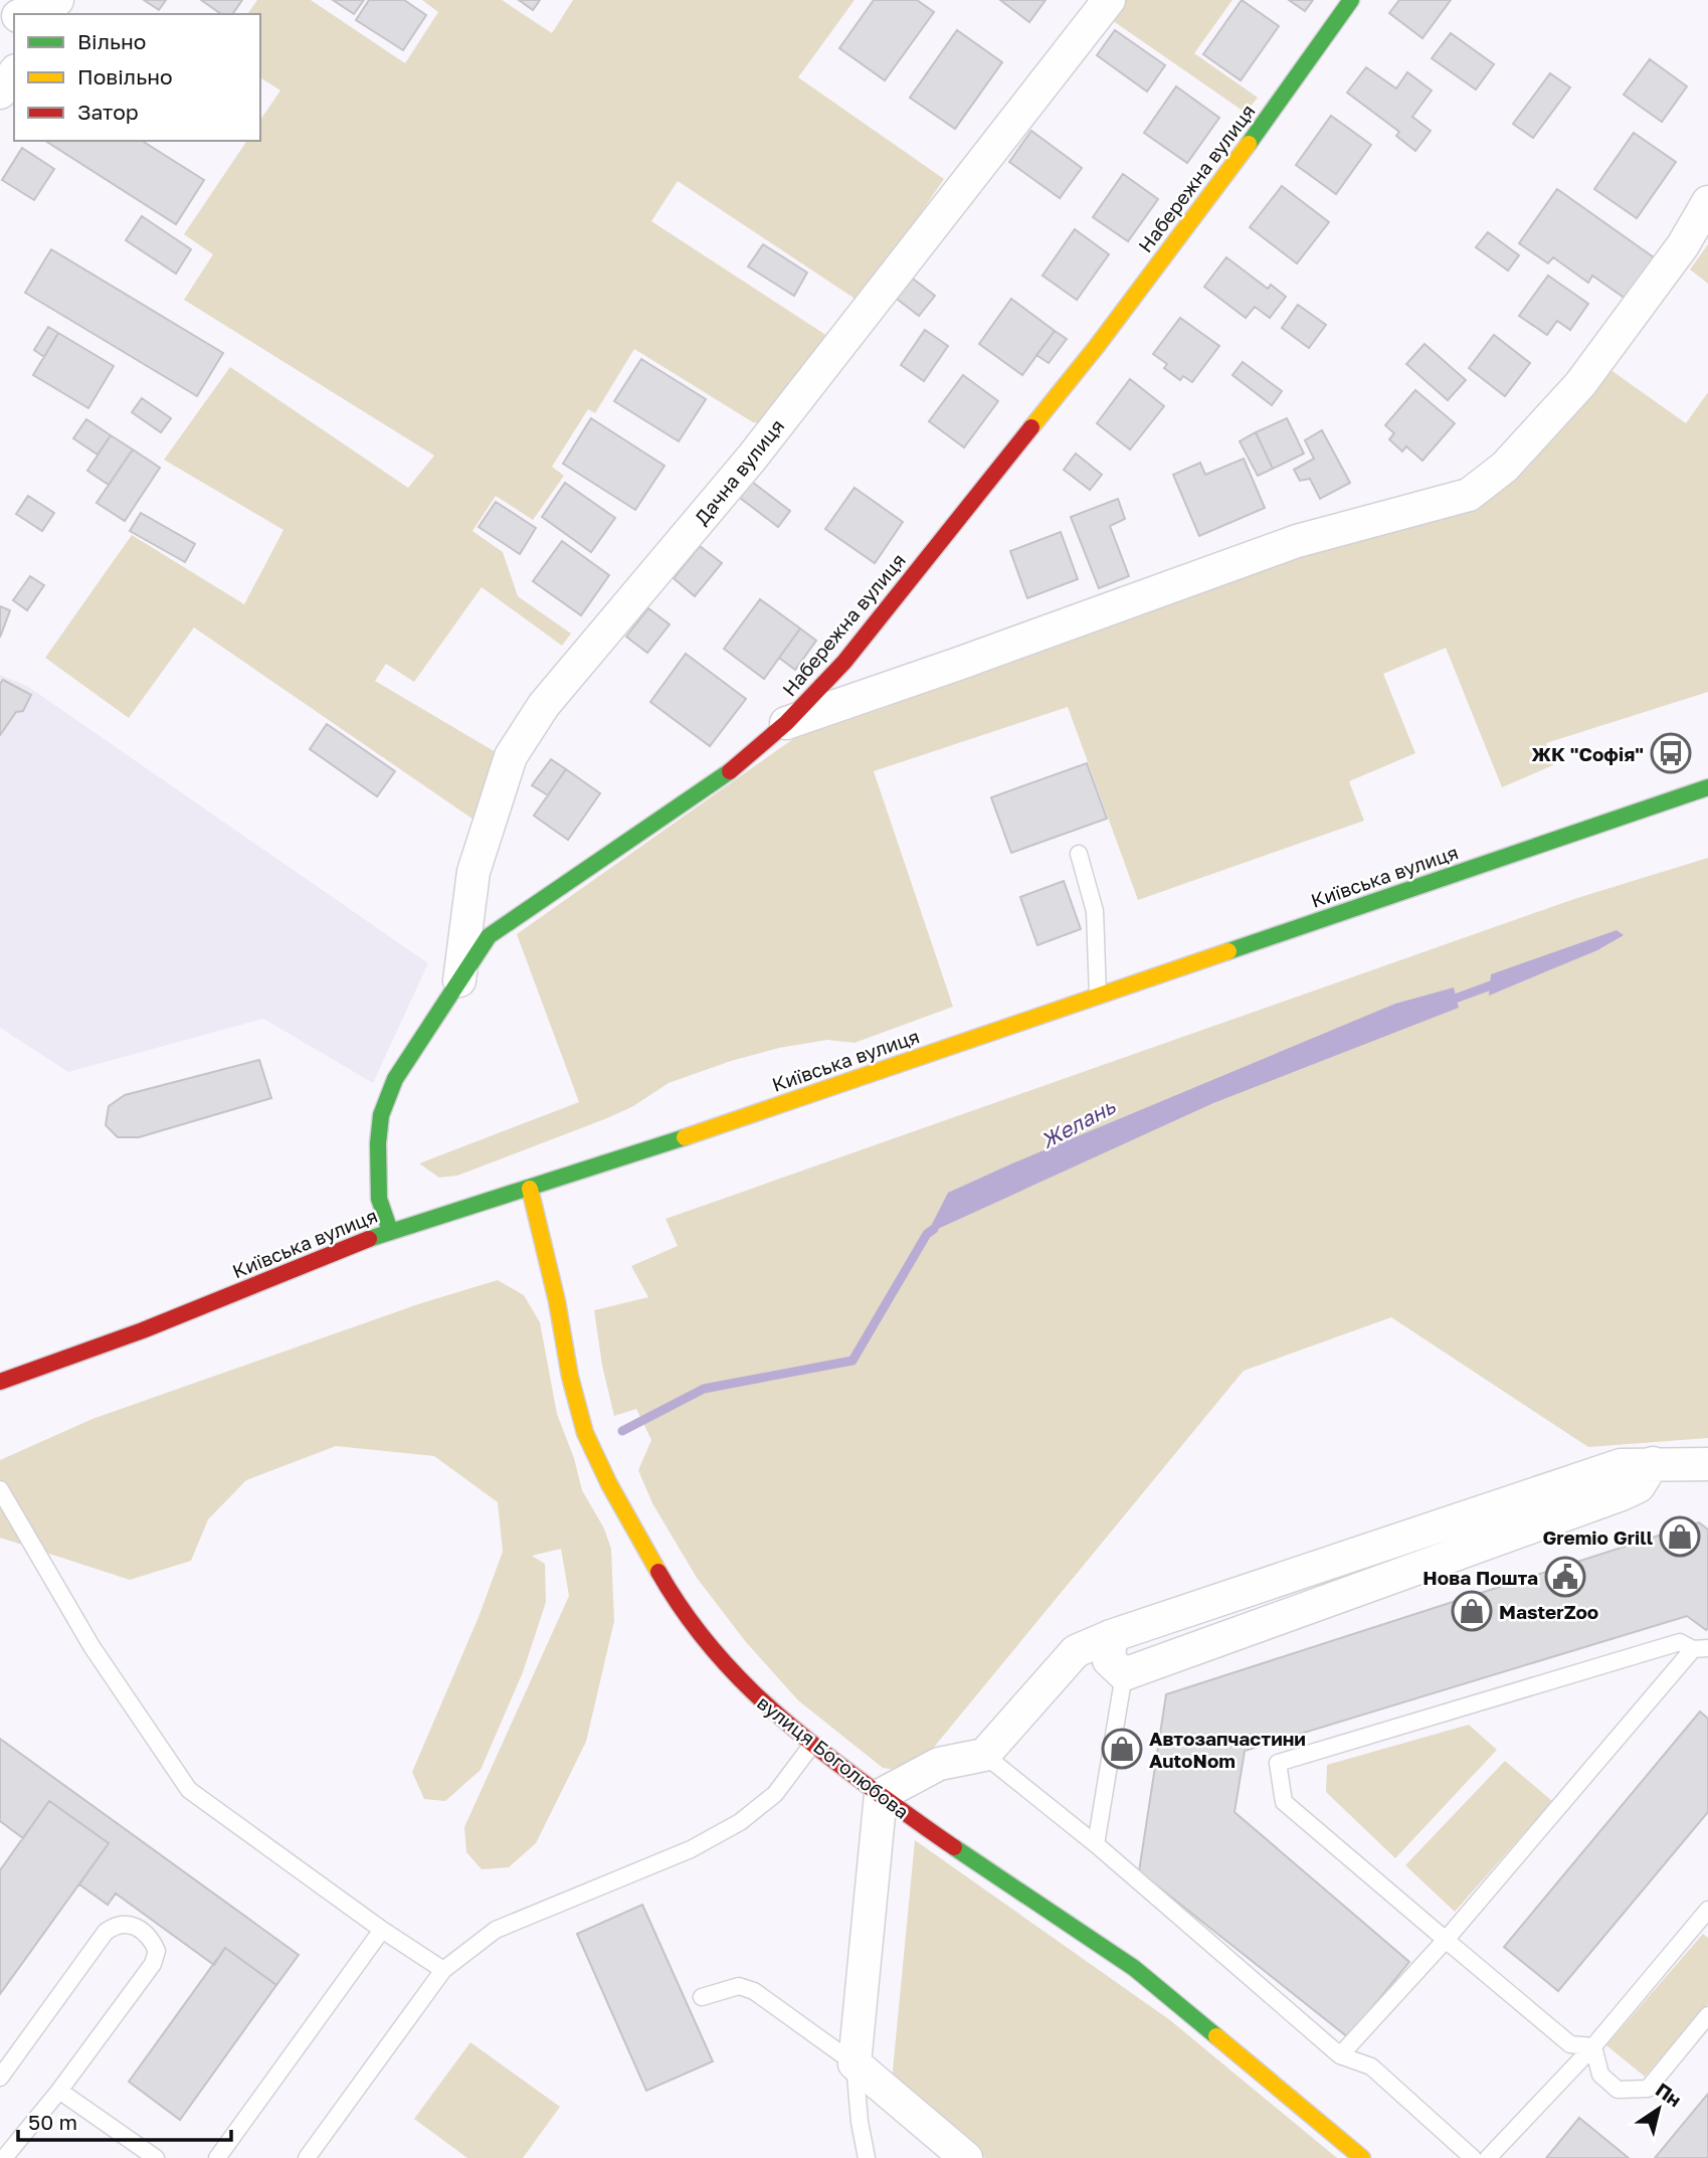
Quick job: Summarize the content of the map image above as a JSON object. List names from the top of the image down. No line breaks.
{"streets":{"street":["Набережна вулиця","Дачна вулиця","Київська вулиця","вулиця Боголюбова"]},"crossings":[["Набережна вулиця","Дачна вулиця"],["Набережна вулиця","Київська вулиця"],["Київська вулиця","вулиця Боголюбова"]],"water":["Желань"],"places":{"bus stop":["ЖК \"Софія\""],"shop":["Gremio Grill","MasterZoo","Автозапчастини AutoNom"],"public building":["Нова Пошта"]},"legend":["Вільно","Повільно","Затор"],"scale_bar":"50 m","north":"top right"}
